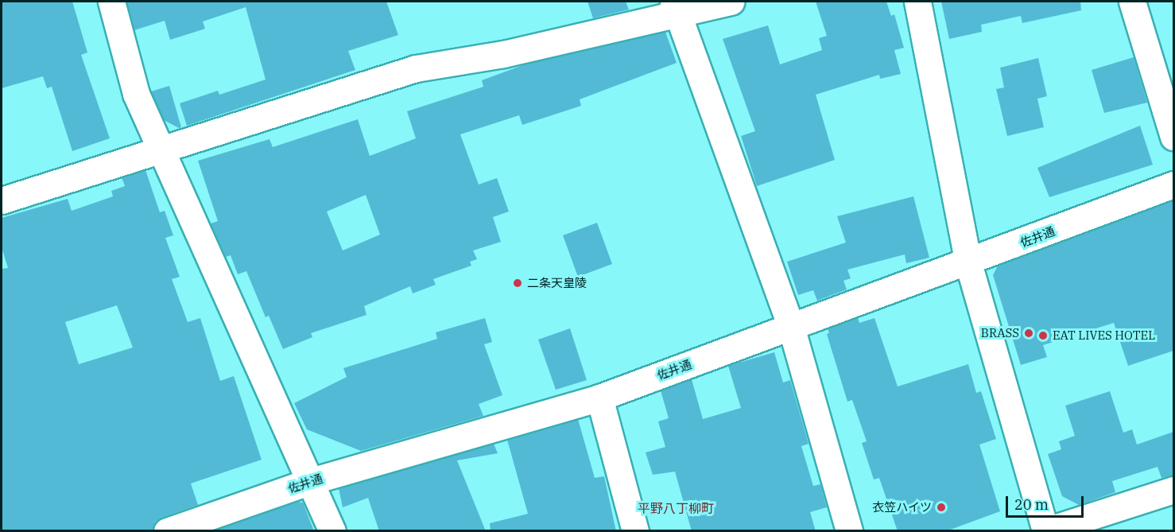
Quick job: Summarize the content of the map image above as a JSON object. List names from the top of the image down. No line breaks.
{"streets":{"street":["佐井通"]},"districts":["平野八丁柳町"],"places":["二条天皇陵","BRASS","EAT LIVES HOTEL","衣笠ハイツ"],"scale_bar":"20 m"}
